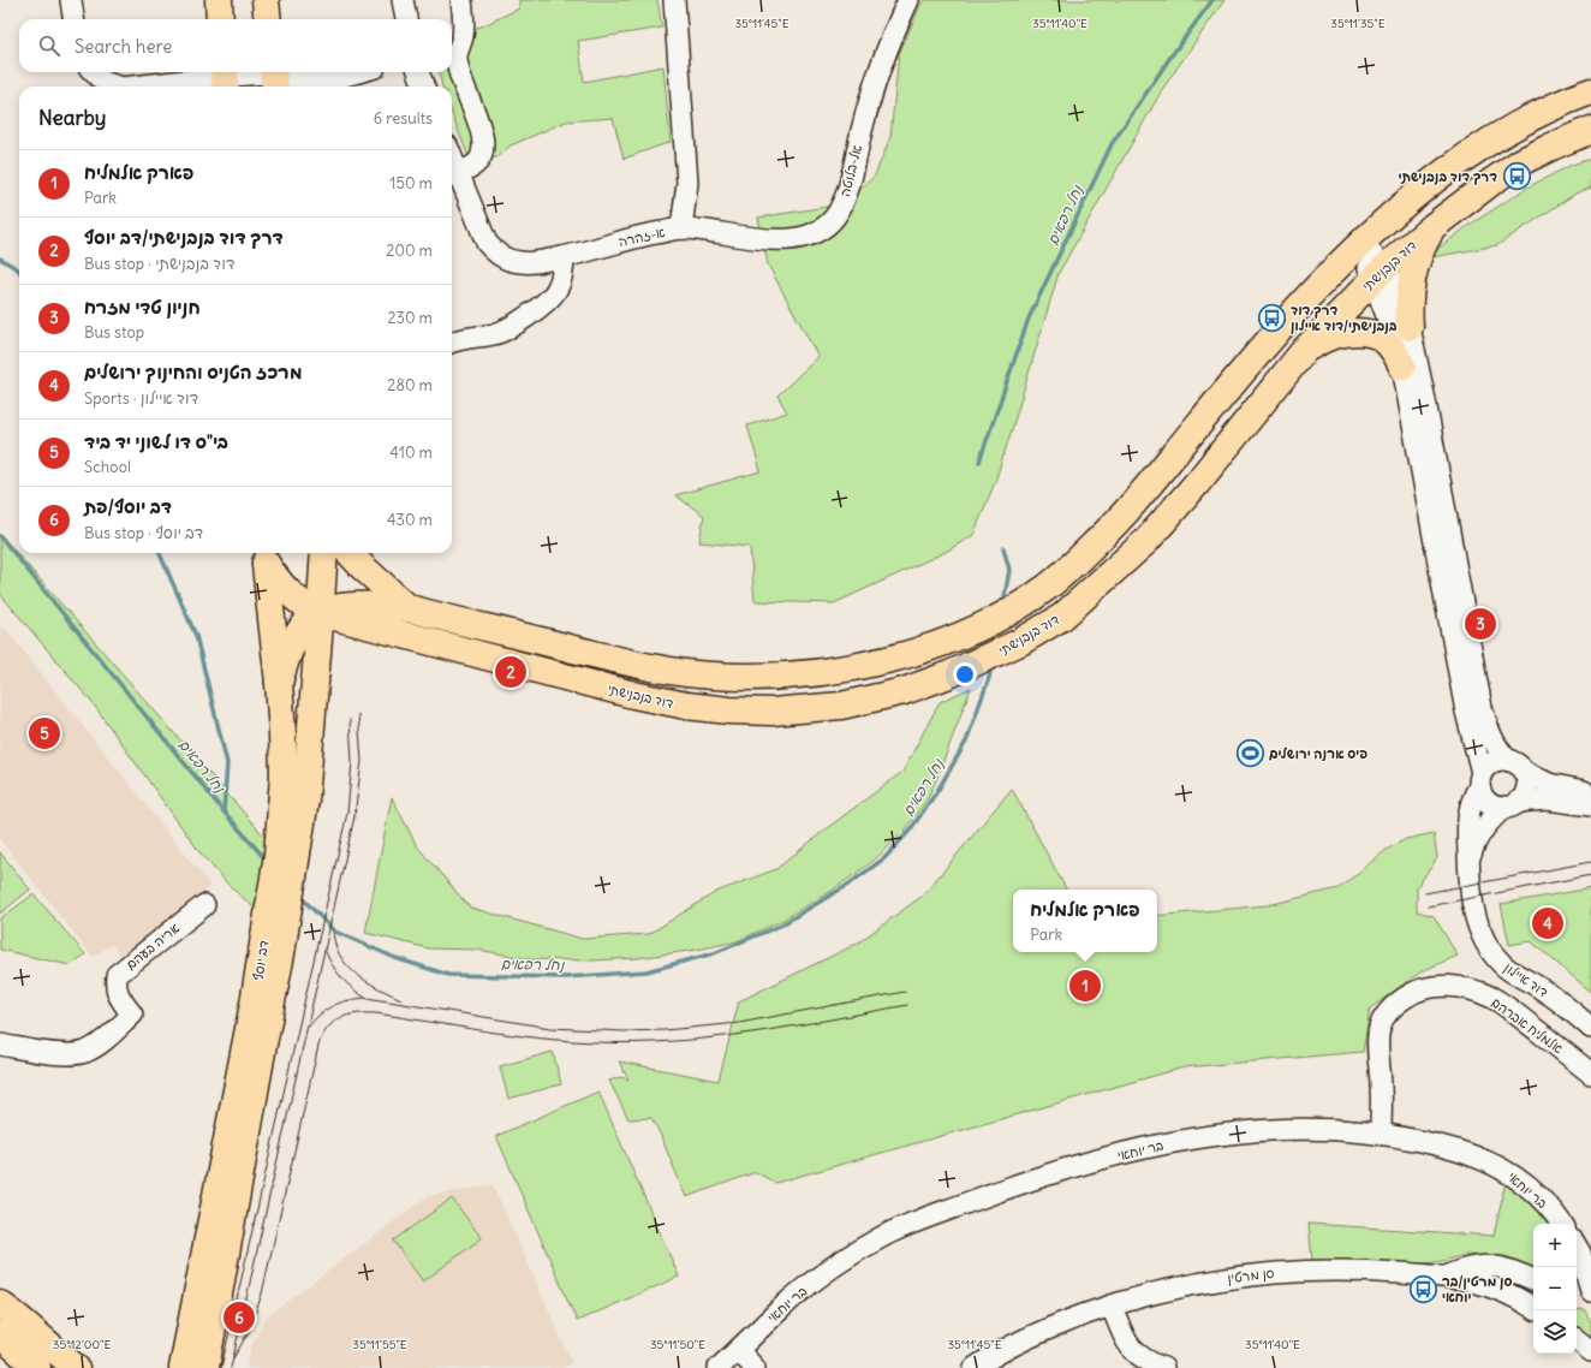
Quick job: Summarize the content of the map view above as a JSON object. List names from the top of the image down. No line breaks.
{"streets":{"main road":["דוד בנבנישתי","דב יוסף"],"street":["אל-בלוטה","א-זהרה","אריה בעהם","דוד איילון","אלמליח אברהם","בר יוחאי","סן מרטין"]},"crossings":[["אל-בלוטה","א-זהרה"],["דוד בנבנישתי","דב יוסף"],["אלמליח אברהם","בר יוחאי"]],"water":["נחל רפאים"],"places":{"bus stop":["דרך דוד בנבנישתי","דרך דוד בנבנישתי/דוד איילון","סן מרטין/בר יוחאי"],"sports":["פיס ארנה ירושלים"]},"page":{"search":"Search here","heading":["Nearby","6 results"],"list":[{"mark":"1","name":"פארק אלמליח","note":"Park","value":"150 m"},{"mark":"2","name":"דרך דוד בנבנישתי/דב יוסף","note":"Bus stop · דוד בנבנישתי","value":"200 m"},{"mark":"3","name":"חניון טדי מזרח","note":"Bus stop","value":"230 m"},{"mark":"4","name":"מרכז הטניס והחינוך ירושלים","note":"Sports · דוד איילון","value":"280 m"},{"mark":"5","name":"בי\"ס דו לשוני יד ביד","note":"School","value":"410 m"},{"mark":"6","name":"דב יוסף/פת","note":"Bus stop · דב יוסף","value":"430 m"}],"pins":["3","2","5","4","1","6"],"popup":["פארק אלמליח","Park"],"map_buttons":["+","−"]},"coordinates":["35°11'45\"E","35°11'40\"E","35°11'35\"E","35°12'00\"E","35°11'55\"E","35°11'50\"E"]}
